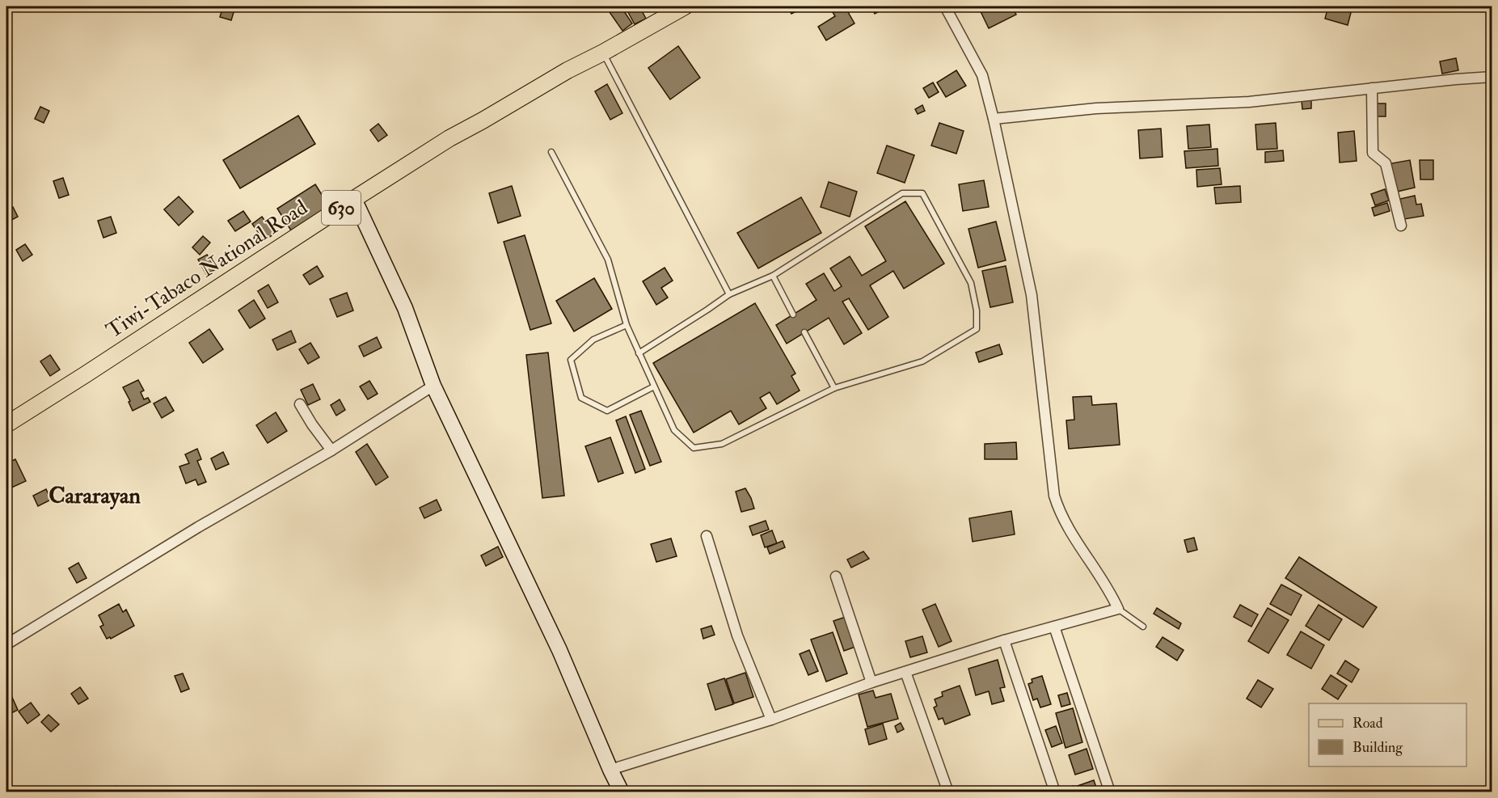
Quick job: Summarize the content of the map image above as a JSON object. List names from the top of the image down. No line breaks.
{"streets":{"main road":["630","Tiwi-Tabaco National Road"]},"districts":["Cararayan"],"legend":["Road","Building"]}
